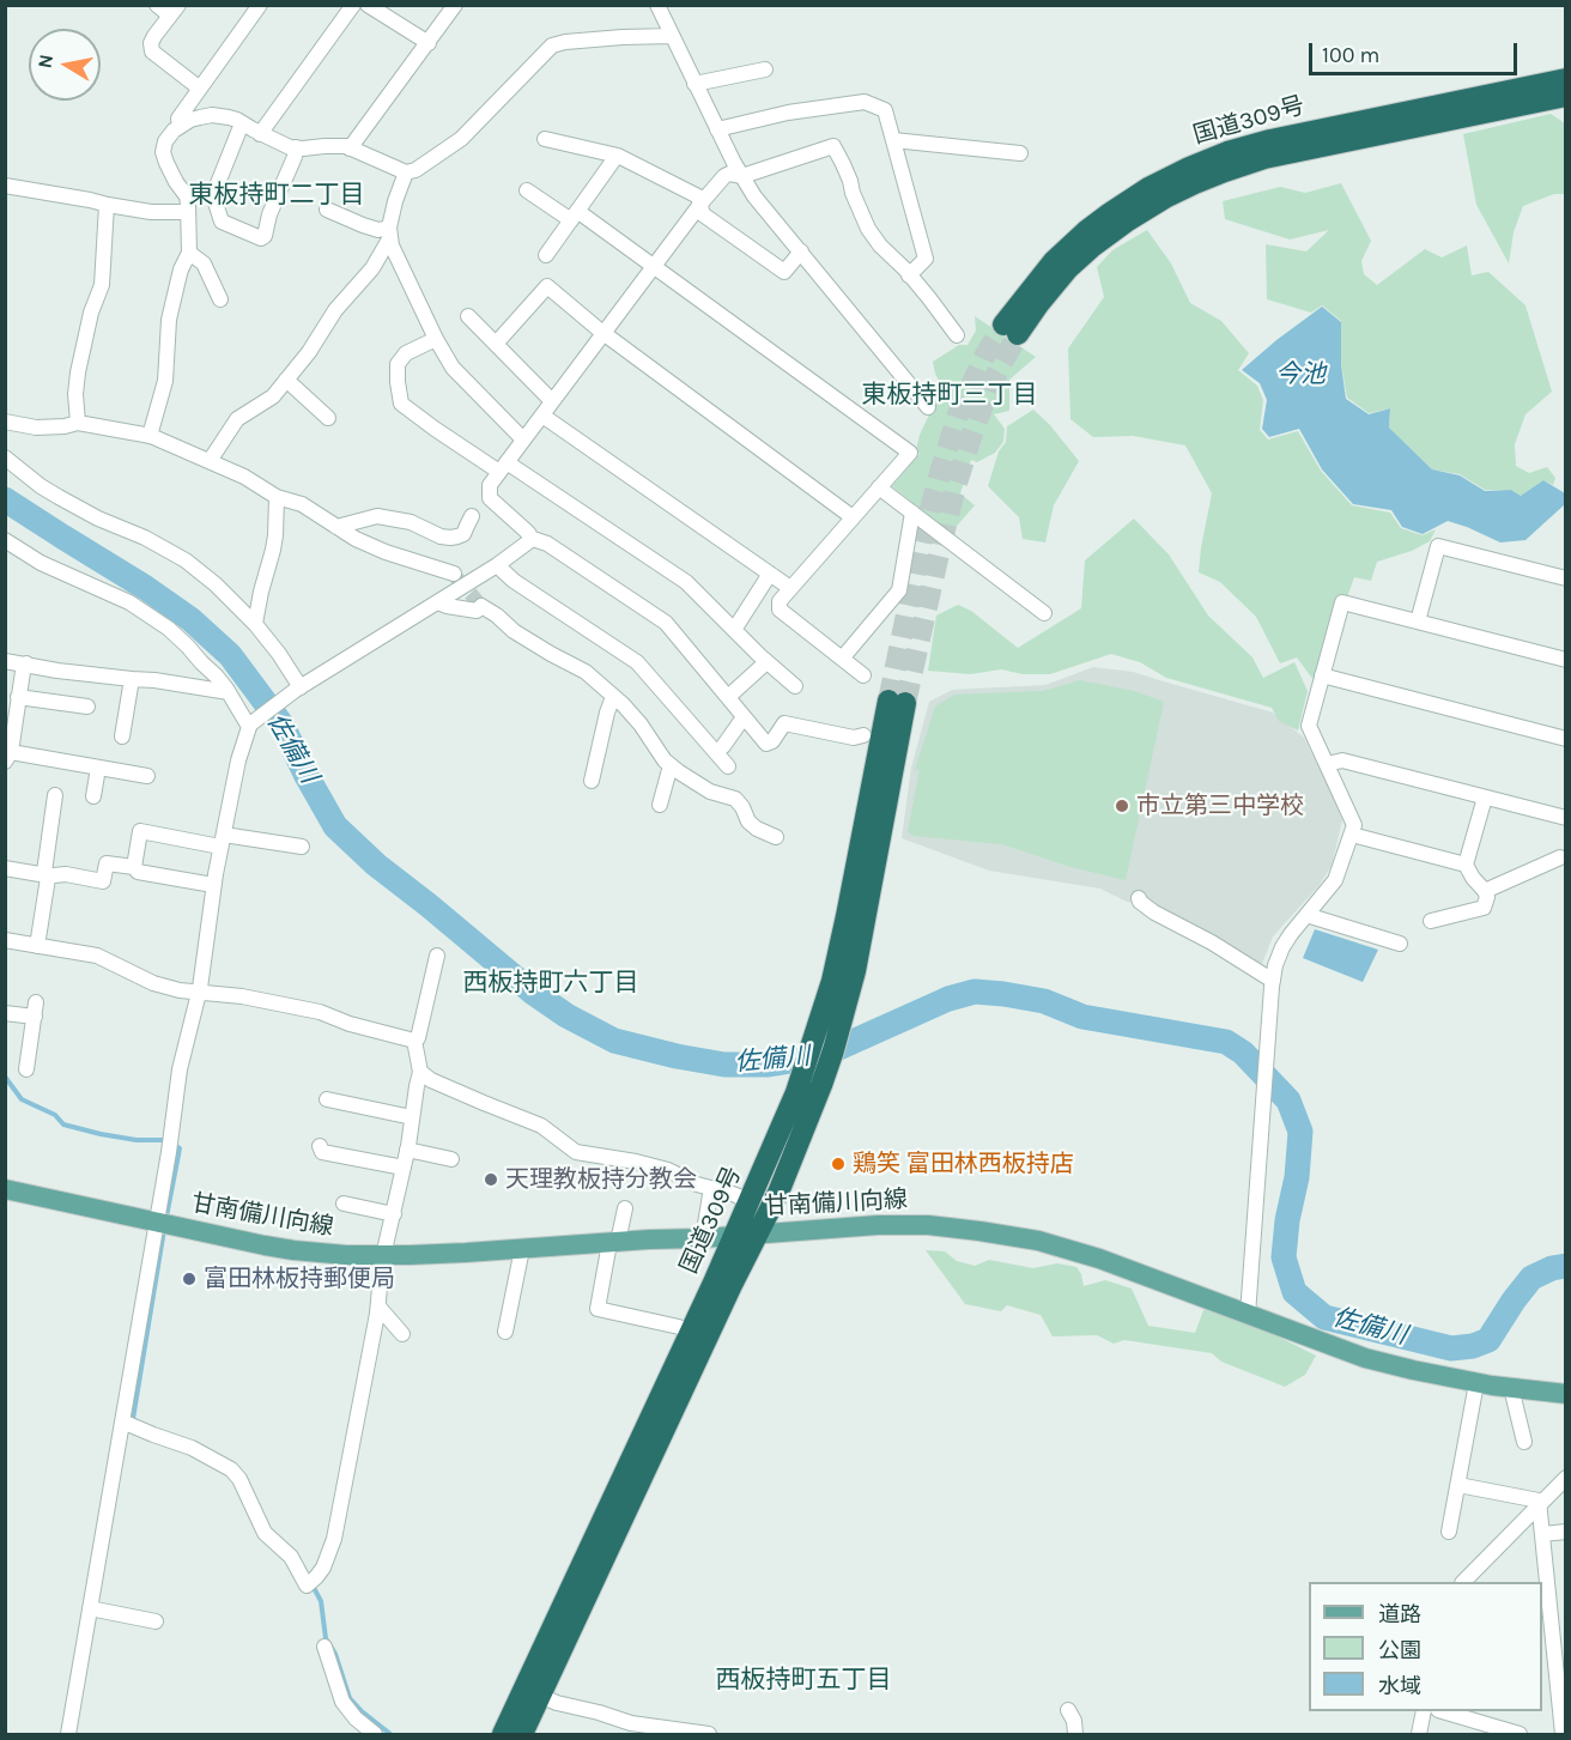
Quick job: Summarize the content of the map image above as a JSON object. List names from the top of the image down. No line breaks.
{"streets":{"highway":["国道309号"],"main road":["甘南備川向線"]},"crossings":[["国道309号","甘南備川向線"]],"districts":["東板持町二丁目","東板持町三丁目","西板持町六丁目","西板持町五丁目"],"water":["今池","佐備川"],"places":["市立第三中学校","鶏笑 富田林西板持店","天理教板持分教会","富田林板持郵便局"],"legend":["道路","公園","水域"],"scale_bar":"100 m","north":"left"}
